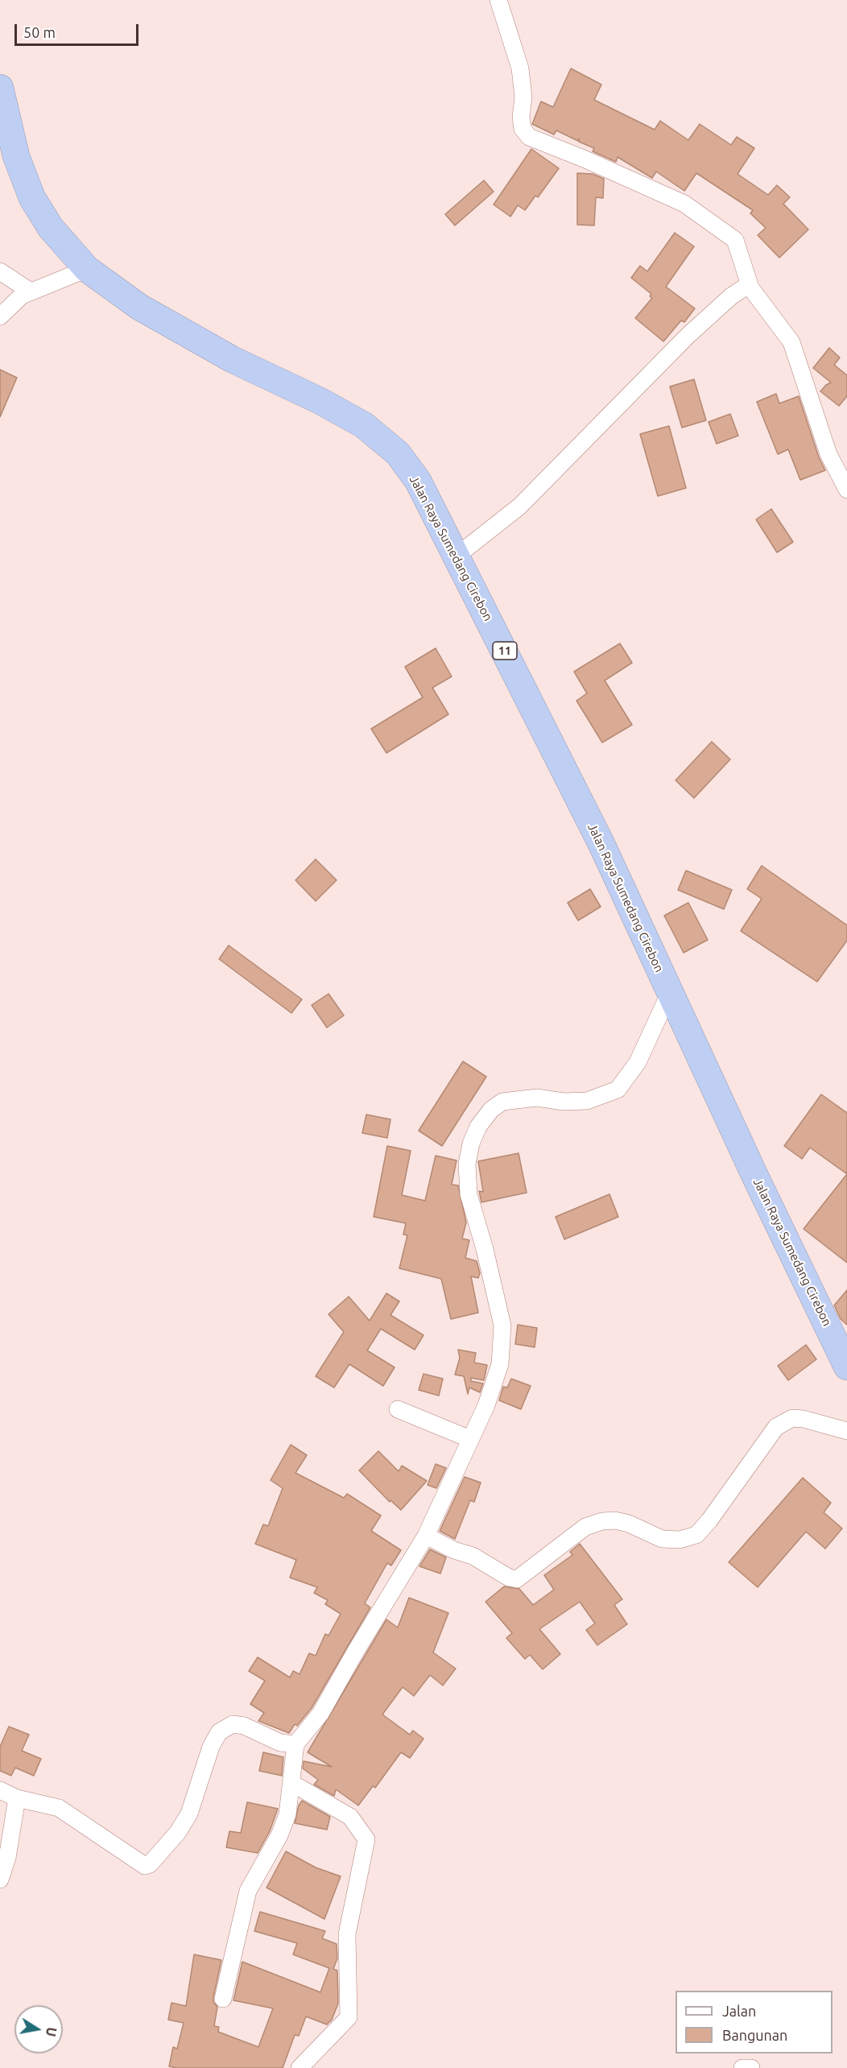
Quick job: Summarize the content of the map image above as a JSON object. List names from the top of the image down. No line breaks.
{"streets":{"highway":["Jalan Raya Sumedang Cirebon","11"]},"legend":["Jalan","Bangunan"],"scale_bar":"50 m","north":"right"}
